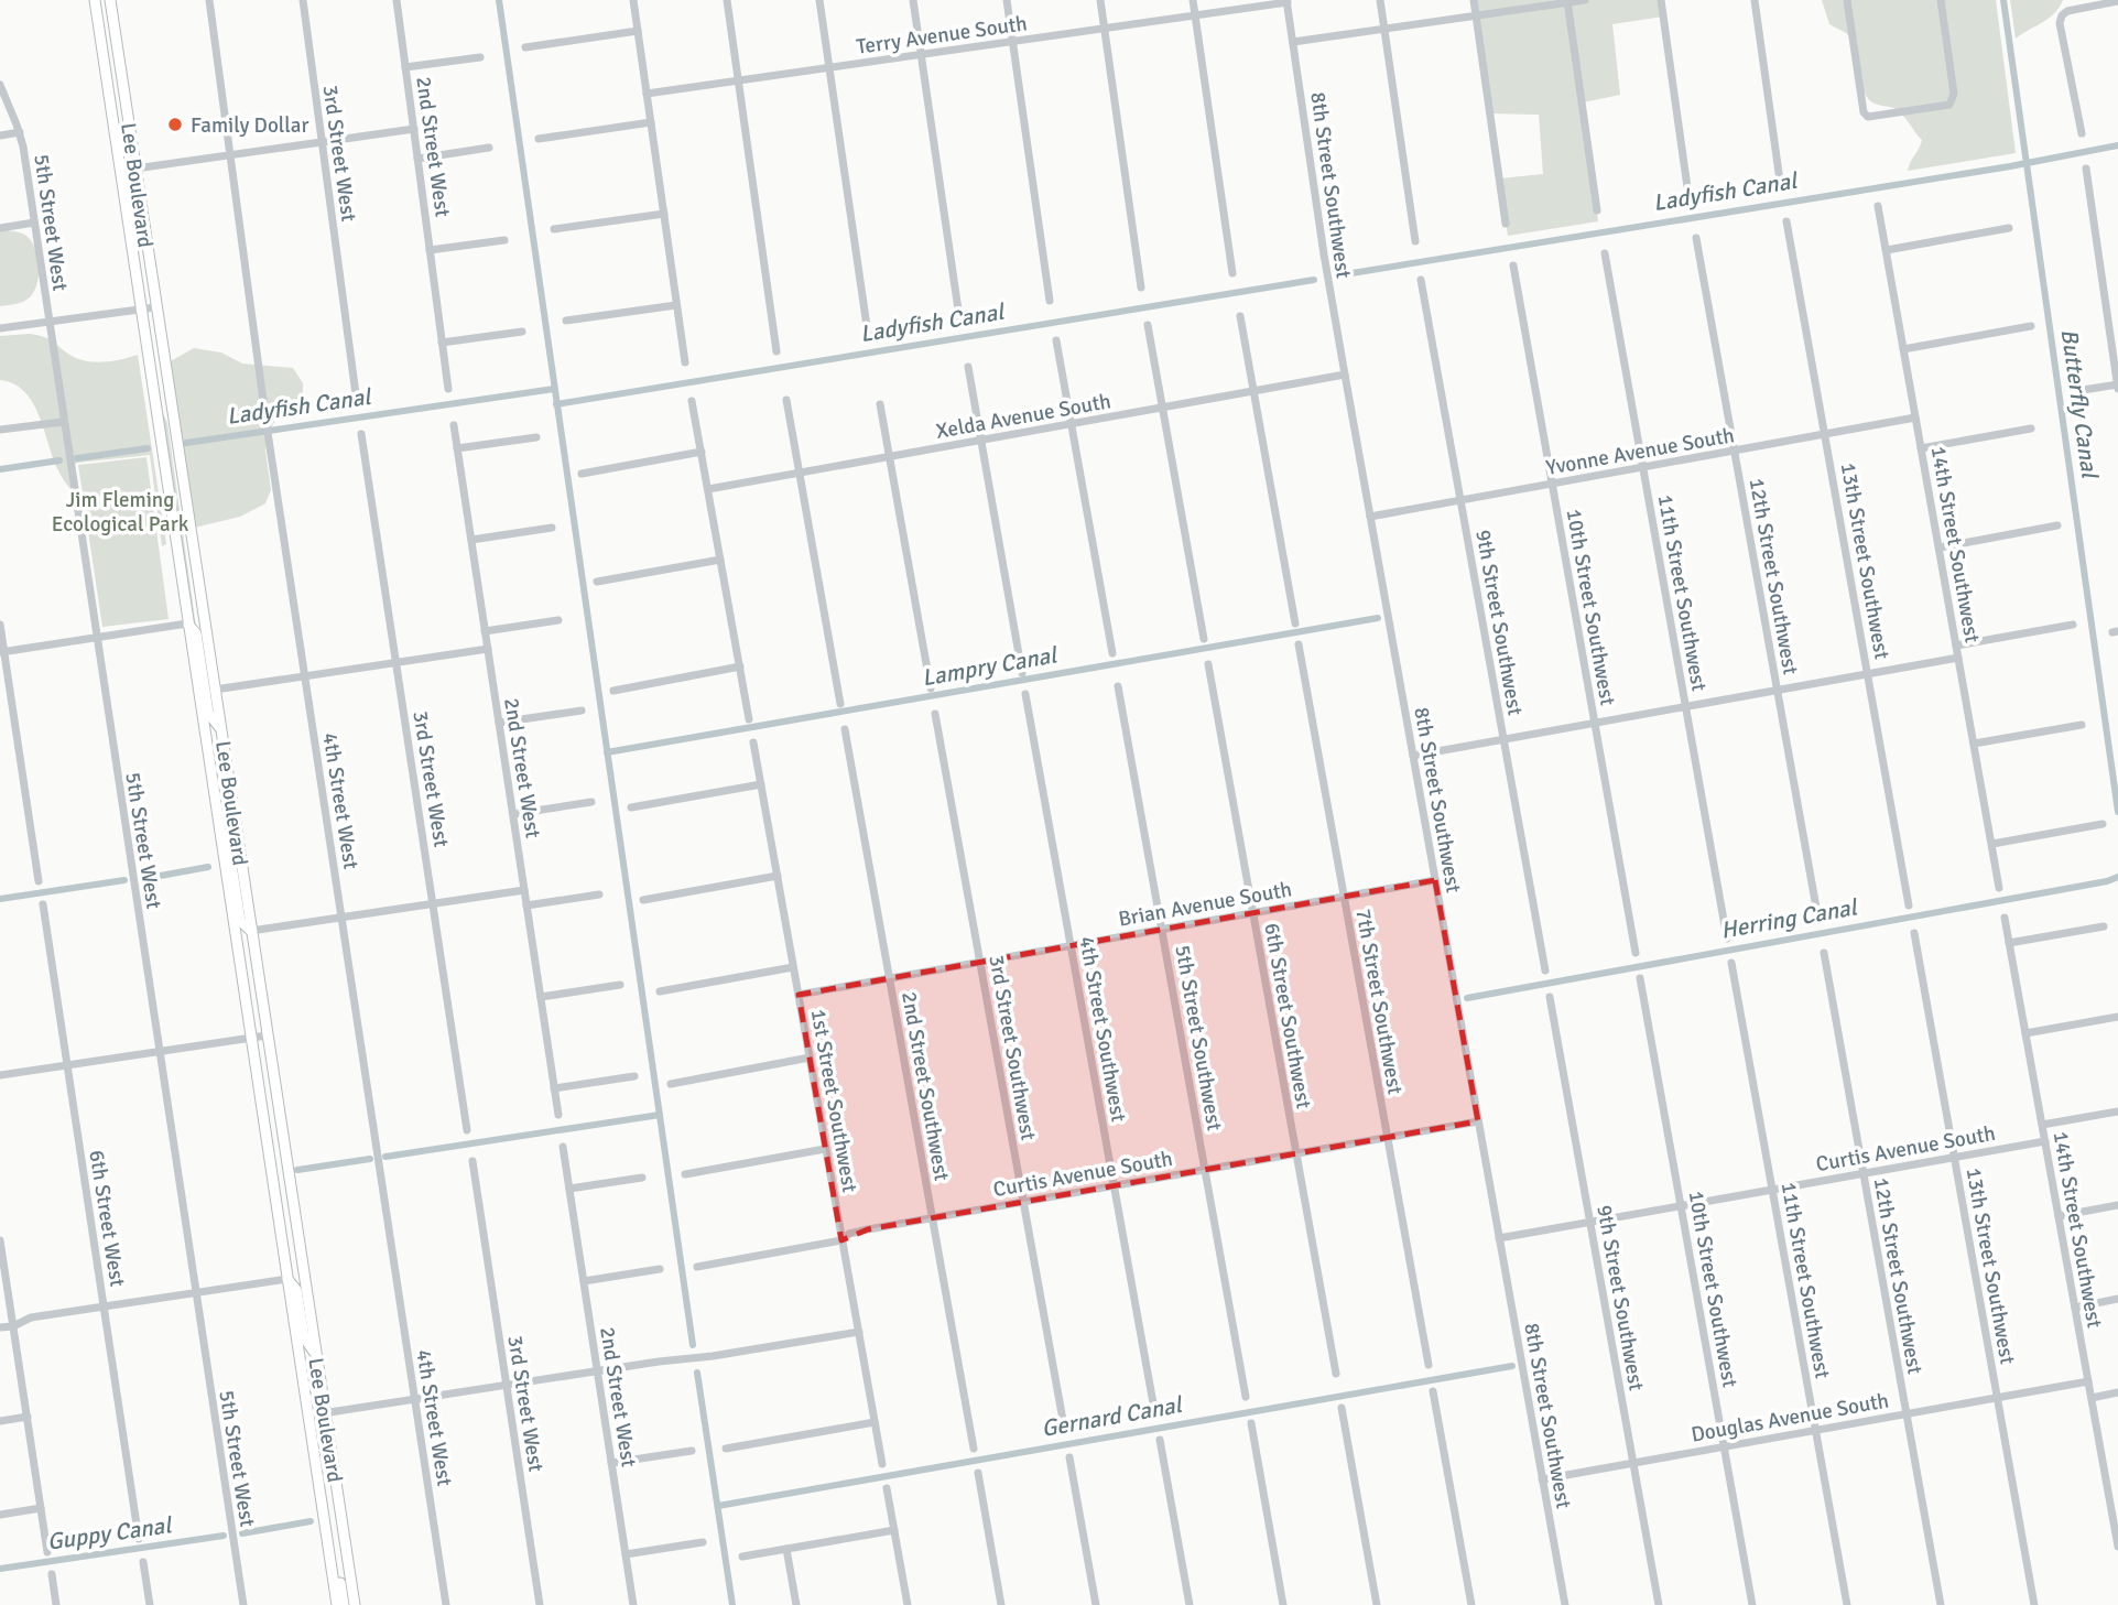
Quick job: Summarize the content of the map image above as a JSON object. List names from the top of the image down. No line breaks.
{"streets":{"main road":["Lee Boulevard"],"street":["Terry Avenue South","2nd Street West","3rd Street West","8th Street Southwest","5th Street West","Xelda Avenue South","Yvonne Avenue South","14th Street Southwest","13th Street Southwest","12th Street Southwest","11th Street Southwest","10th Street Southwest","9th Street Southwest","4th Street West","Brian Avenue South","7th Street Southwest","6th Street Southwest","4th Street Southwest","5th Street Southwest","3rd Street Southwest","2nd Street Southwest","1st Street Southwest","Curtis Avenue South","6th Street West","Douglas Avenue South"]},"crossings":[["Terry Avenue South","8th Street Southwest"],["8th Street Southwest","Xelda Avenue South"],["8th Street Southwest","Yvonne Avenue South"],["8th Street Southwest","Brian Avenue South"],["8th Street Southwest","Curtis Avenue South"],["8th Street Southwest","Douglas Avenue South"],["Yvonne Avenue South","14th Street Southwest"],["Yvonne Avenue South","13th Street Southwest"],["Yvonne Avenue South","12th Street Southwest"],["Yvonne Avenue South","11th Street Southwest"],["Yvonne Avenue South","10th Street Southwest"],["Yvonne Avenue South","9th Street Southwest"],["14th Street Southwest","Curtis Avenue South"],["14th Street Southwest","Douglas Avenue South"],["13th Street Southwest","Curtis Avenue South"],["13th Street Southwest","Douglas Avenue South"],["12th Street Southwest","Curtis Avenue South"],["12th Street Southwest","Douglas Avenue South"],["11th Street Southwest","Curtis Avenue South"],["11th Street Southwest","Douglas Avenue South"],["10th Street Southwest","Curtis Avenue South"],["10th Street Southwest","Douglas Avenue South"],["9th Street Southwest","Curtis Avenue South"],["9th Street Southwest","Douglas Avenue South"],["Brian Avenue South","7th Street Southwest"],["Brian Avenue South","6th Street Southwest"],["Brian Avenue South","4th Street Southwest"],["Brian Avenue South","5th Street Southwest"],["Brian Avenue South","3rd Street Southwest"],["Brian Avenue South","2nd Street Southwest"],["Brian Avenue South","1st Street Southwest"],["7th Street Southwest","Curtis Avenue South"],["6th Street Southwest","Curtis Avenue South"],["4th Street Southwest","Curtis Avenue South"],["5th Street Southwest","Curtis Avenue South"],["3rd Street Southwest","Curtis Avenue South"],["2nd Street Southwest","Curtis Avenue South"],["1st Street Southwest","Curtis Avenue South"]],"water":["Ladyfish Canal","Butterfly Canal","Lampry Canal","Herring Canal","Gernard Canal","Guppy Canal"],"parks":["Jim Fleming Ecological Park"],"places":["Family Dollar"]}
